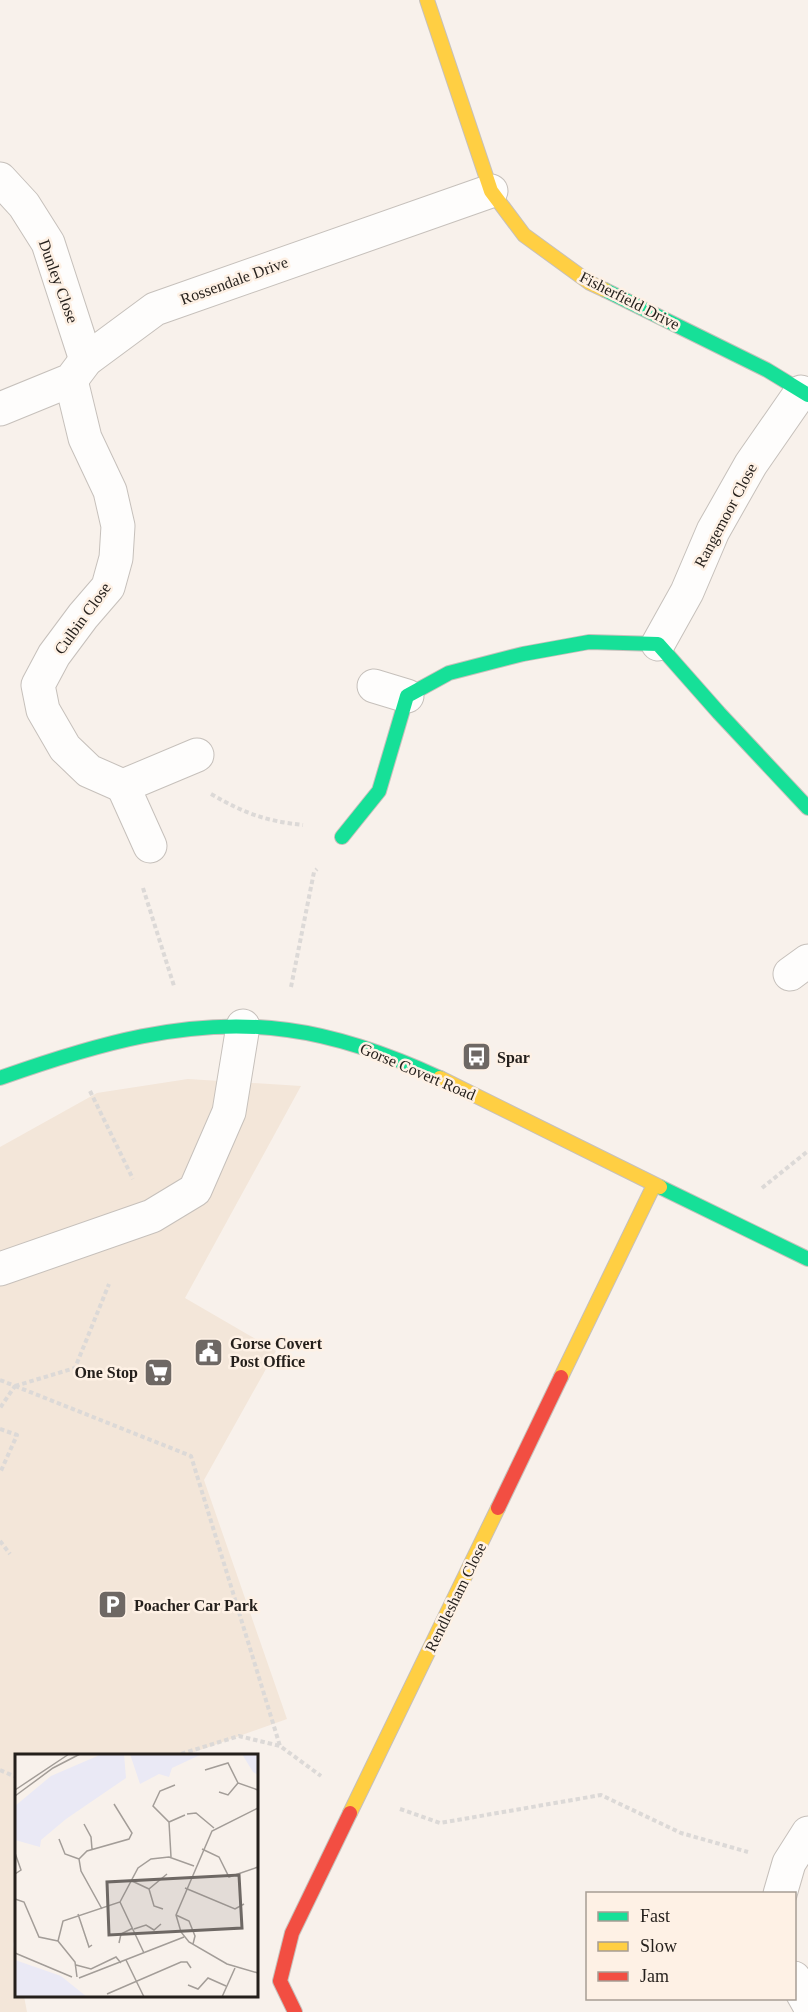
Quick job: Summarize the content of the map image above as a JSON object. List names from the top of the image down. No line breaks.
{"streets":{"street":["Rossendale Drive","Dunley Close","Fisherfield Drive","Rangemoor Close","Culbin Close","Gorse Covert Road","Rendlesham Close"]},"crossings":[["Rossendale Drive","Dunley Close"],["Rossendale Drive","Fisherfield Drive"],["Rossendale Drive","Culbin Close"],["Dunley Close","Culbin Close"],["Fisherfield Drive","Rangemoor Close"],["Gorse Covert Road","Rendlesham Close"]],"places":{"bus stop":["Spar"],"public building":["Gorse Covert Post Office"],"supermarket":["One Stop"],"parking":["Poacher Car Park"]},"legend":["Fast","Slow","Jam"]}
